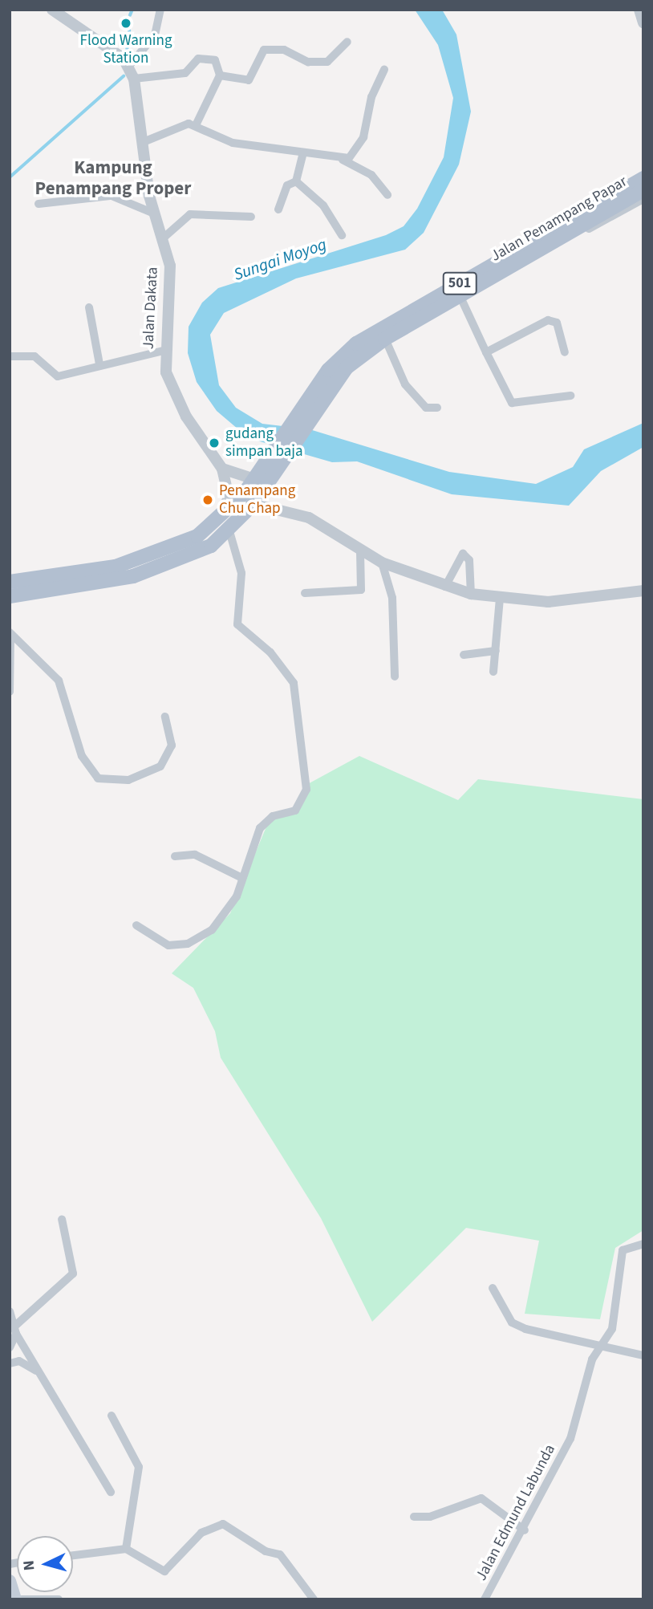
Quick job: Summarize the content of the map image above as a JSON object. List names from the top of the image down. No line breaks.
{"streets":{"main road":["Jalan Penampang Papar","501"],"street":["Jalan Dakata","Jalan Edmund Labunda"]},"crossings":[["Jalan Penampang Papar","Jalan Dakata"]],"districts":["Kampung Penampang Proper"],"water":["Sungai Moyog"],"places":["Flood Warning Station","gudang simpan baja","Penampang Chu Chap"],"north":"left"}
